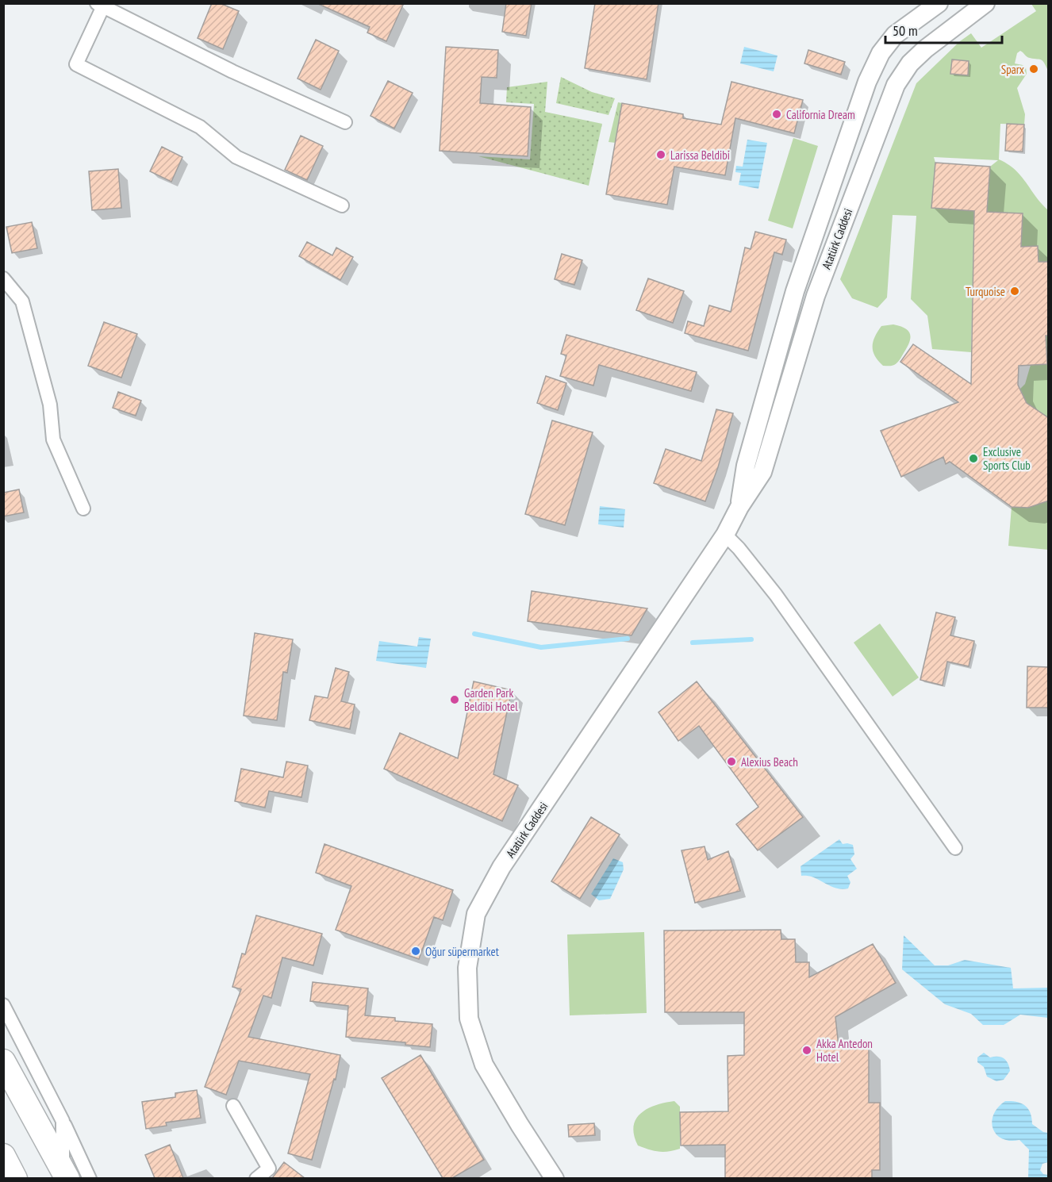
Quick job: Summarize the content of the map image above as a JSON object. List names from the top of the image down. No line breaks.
{"streets":{"street":["Atatürk Caddesi"]},"places":["Sparx","California Dream","Larissa Beldibi","Turquoise","Exclusive Sports Club","Garden Park Beldibi Hotel","Alexius Beach","Oğur süpermarket","Akka Antedon Hotel"],"scale_bar":"50 m"}
